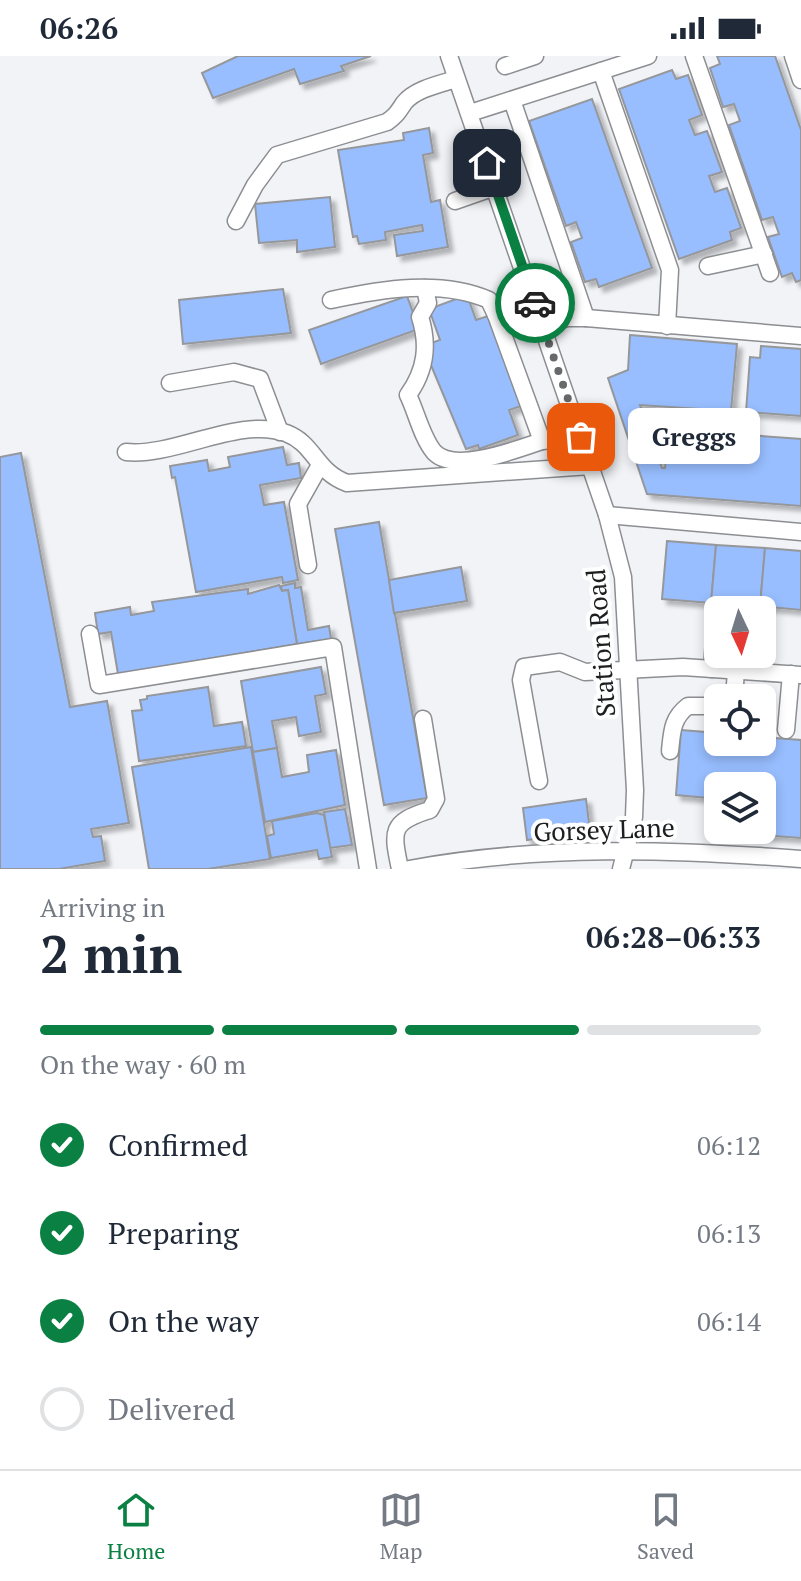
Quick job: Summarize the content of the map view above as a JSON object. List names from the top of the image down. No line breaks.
{"streets":{"street":["Station Road","Gorsey Lane"]},"crossings":[["Station Road","Gorsey Lane"]],"places":["Greggs"],"north":"bottom","page":{"status":"06:26","bubble":"Greggs","heading":["2 min","Arriving in","06:28–06:33"],"bar":"On the way · 60 m","list":[["Confirmed","06:12"],["Preparing","06:13"],["On the way","06:14"],"Delivered"],"tabs":["Home","Map","Saved"]}}
